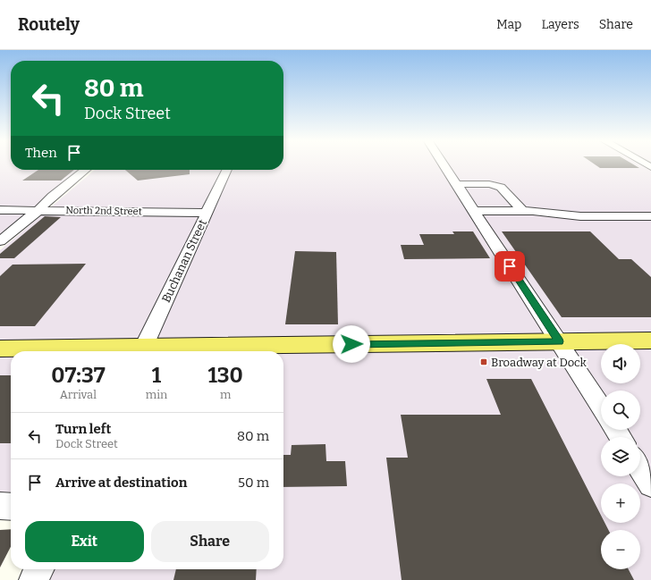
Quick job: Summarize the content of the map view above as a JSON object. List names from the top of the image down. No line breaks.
{"streets":{"street":["North 2nd Street","Buchanan Street"]},"crossings":[["North 2nd Street","Buchanan Street"]],"places":{"transit":["Broadway at Dock"]},"page":{"header":"Routely","nav":["Map","Layers","Share"],"turn":["80 m","Dock Street"],"then":"Then","map_buttons":["+","−"],"eta":["07:37","Arrival","1","min","130","m"],"list":[{"name":"Turn left","note":"Dock Street","value":"80 m"},{"name":"Arrive at destination","value":"50 m"}],"buttons":["Exit","Share"]}}
